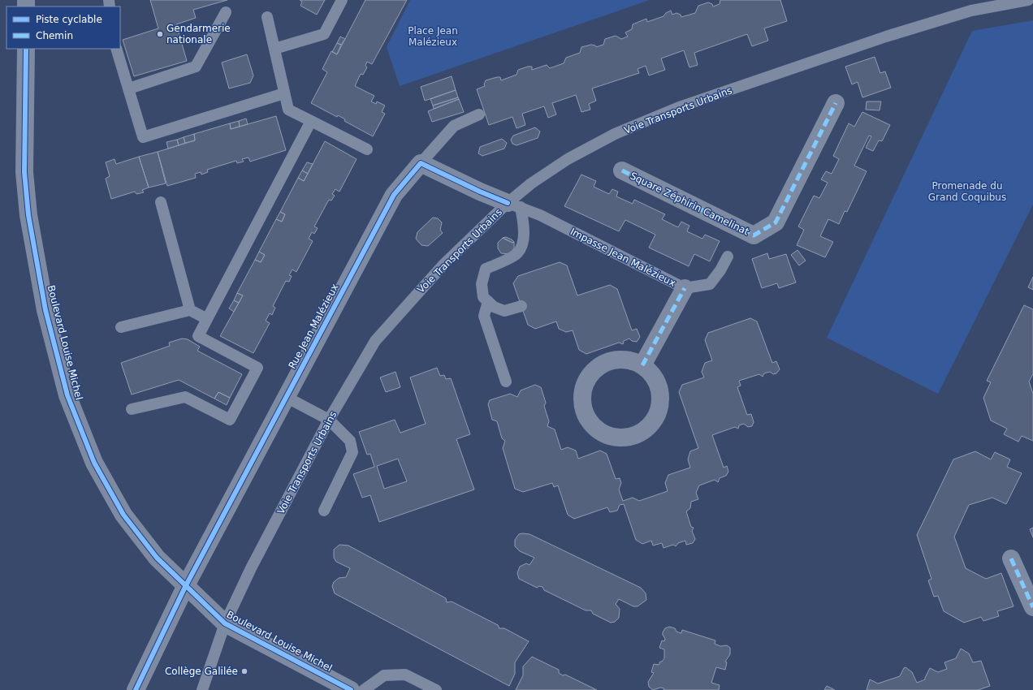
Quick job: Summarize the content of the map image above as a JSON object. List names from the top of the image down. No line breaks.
{"streets":{"street":["Square Zéphirin Camelinat","Rue Jean Malézieux","Boulevard Louise Michel"],"lane":["Voie Transports Urbains","Impasse Jean Malézieux"]},"crossings":[["Voie Transports Urbains","Impasse Jean Malézieux"],["Voie Transports Urbains","Boulevard Louise Michel"],["Rue Jean Malézieux","Boulevard Louise Michel"]],"parks":["Place Jean Malézieux","Promenade du Grand Coquibus"],"places":["Gendarmerie nationale","Collège Galilée"],"legend":["Piste cyclable","Chemin"]}
